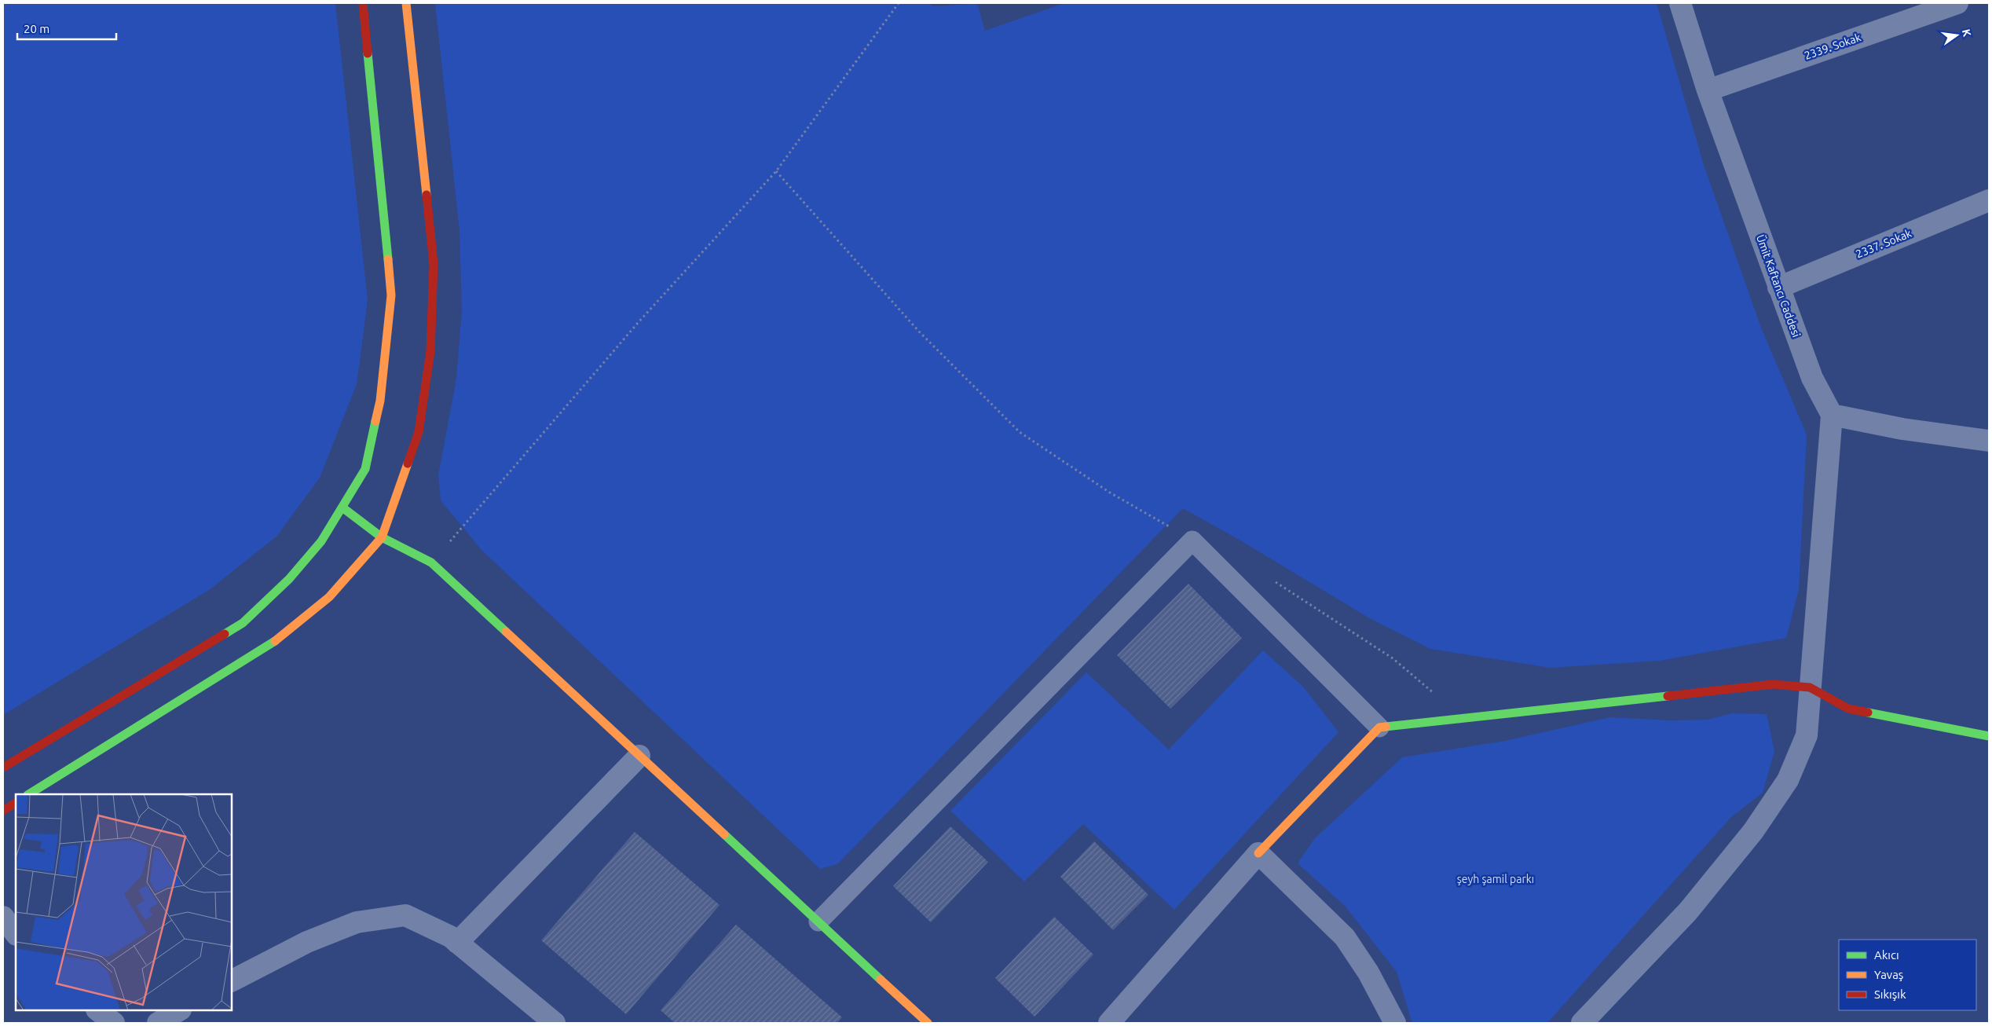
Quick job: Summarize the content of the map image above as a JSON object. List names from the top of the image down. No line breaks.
{"streets":{"street":["2339. Sokak","2337. Sokak","Ümit Kaftancı Caddesi"]},"crossings":[["2339. Sokak","Ümit Kaftancı Caddesi"],["2337. Sokak","Ümit Kaftancı Caddesi"]],"parks":["şeyh şamil parkı"],"legend":["Akıcı","Yavaş","Sıkışık"],"scale_bar":"20 m","north":"right"}
